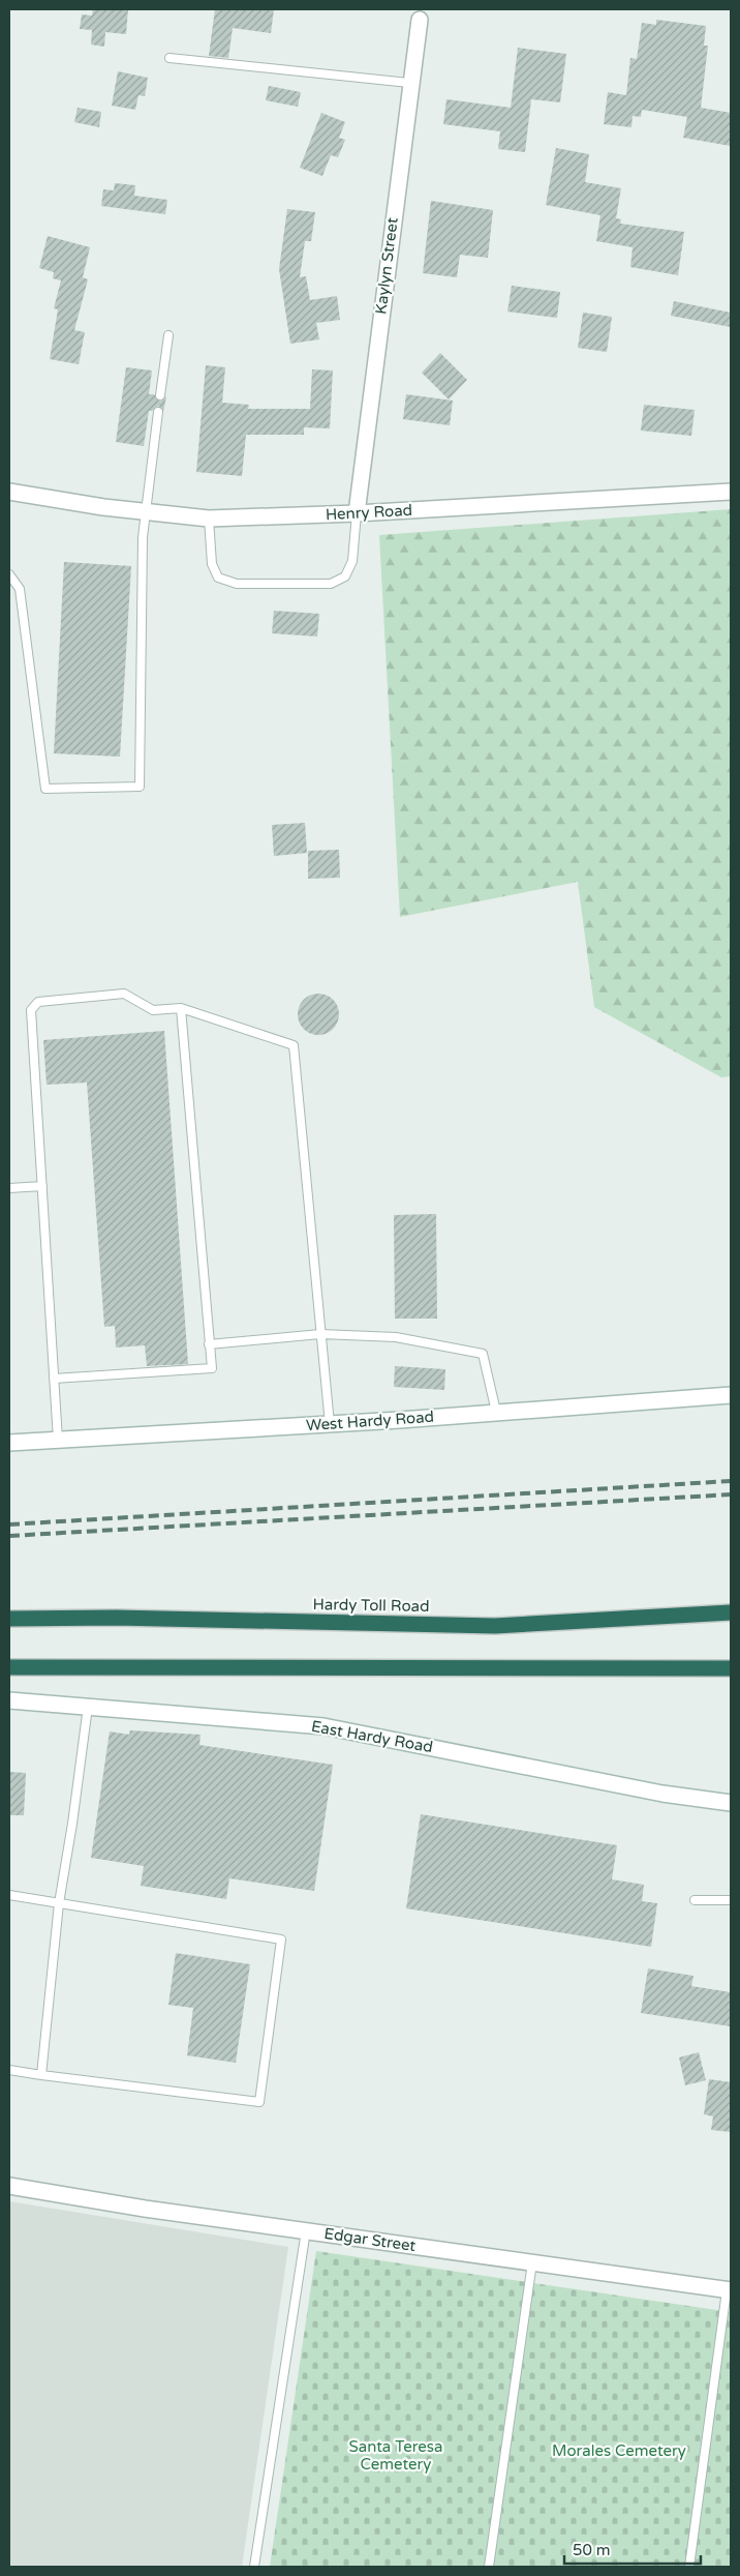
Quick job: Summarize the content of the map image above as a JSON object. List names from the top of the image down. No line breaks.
{"streets":{"highway":["Hardy Toll Road"],"street":["Kaylyn Street","Henry Road","West Hardy Road","East Hardy Road","Edgar Street"]},"crossings":[["Kaylyn Street","Henry Road"]],"parks":["Santa Teresa Cemetery","Morales Cemetery"],"scale_bar":"50 m"}
